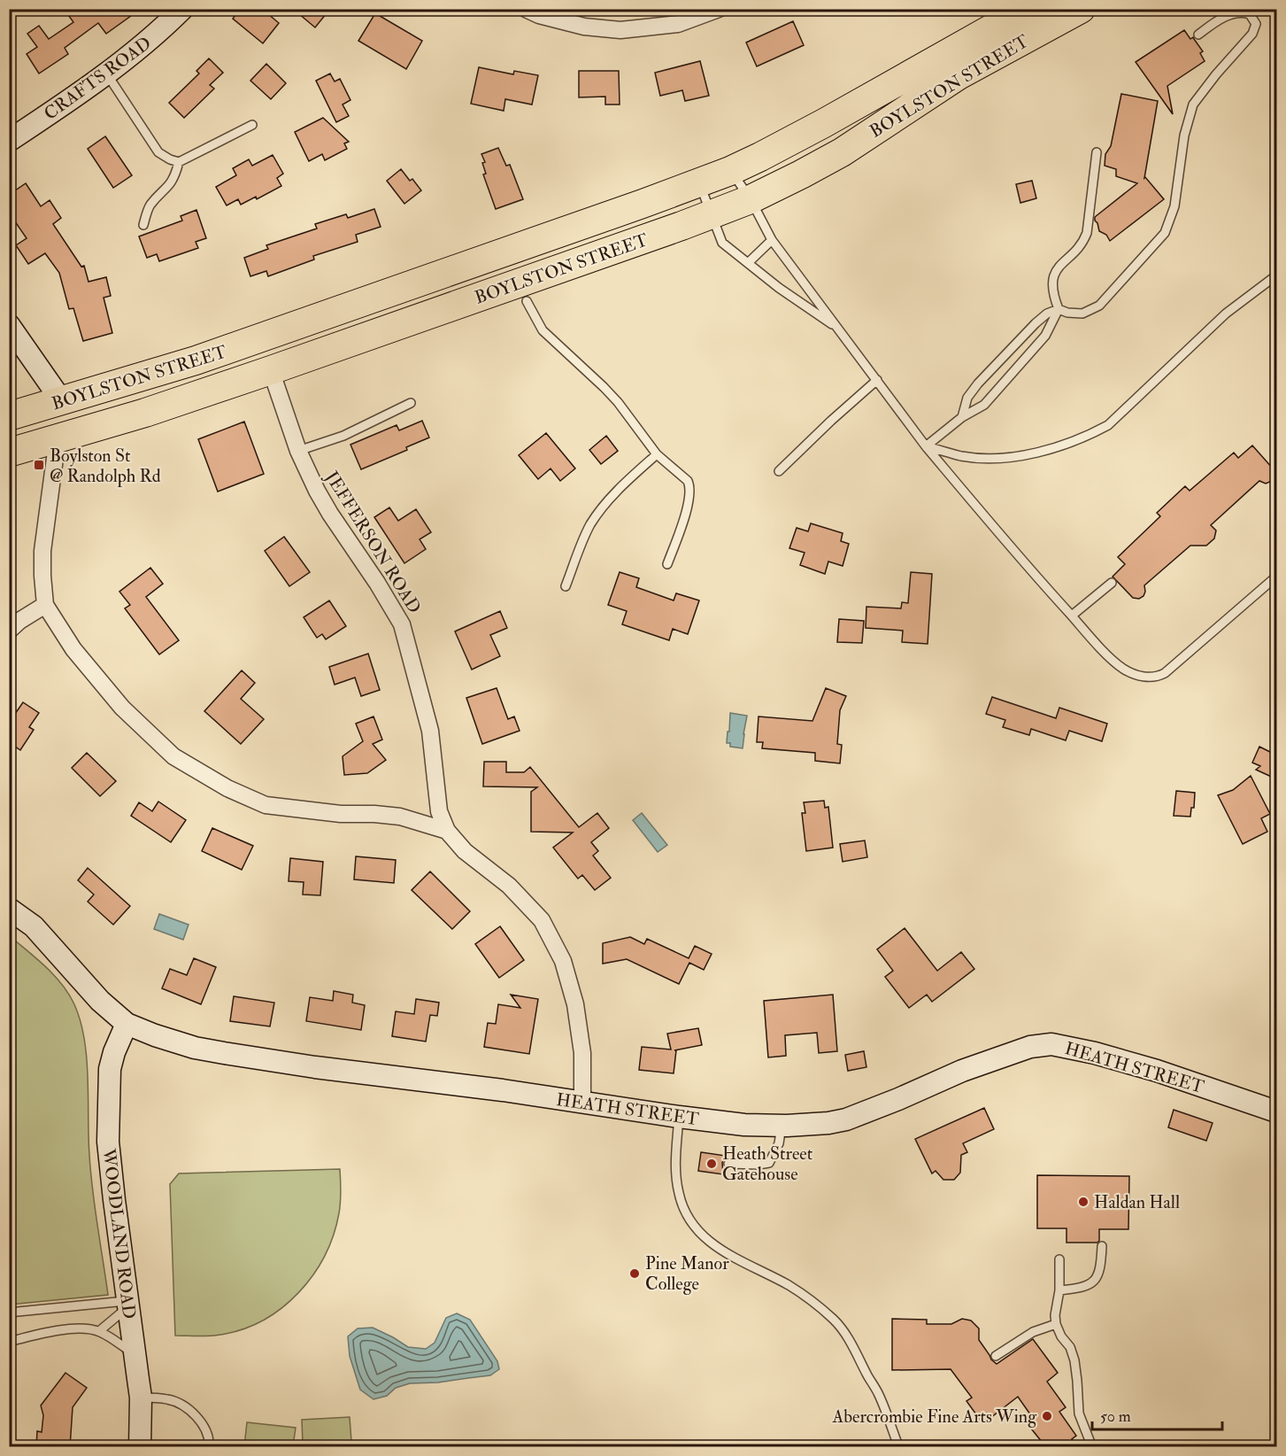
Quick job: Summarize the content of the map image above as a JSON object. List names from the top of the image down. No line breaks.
{"streets":{"highway":["BOYLSTON STREET"],"street":["CRAFTS ROAD","JEFFERSON ROAD","HEATH STREET","WOODLAND ROAD"]},"crossings":[["BOYLSTON STREET","JEFFERSON ROAD"],["HEATH STREET","WOODLAND ROAD"]],"places":{"transit":["Boylston St @ Randolph Rd"],"other":["Heath Street Gatehouse","Haldan Hall","Pine Manor College","Abercrombie Fine Arts Wing"]},"scale_bar":"50 m"}
